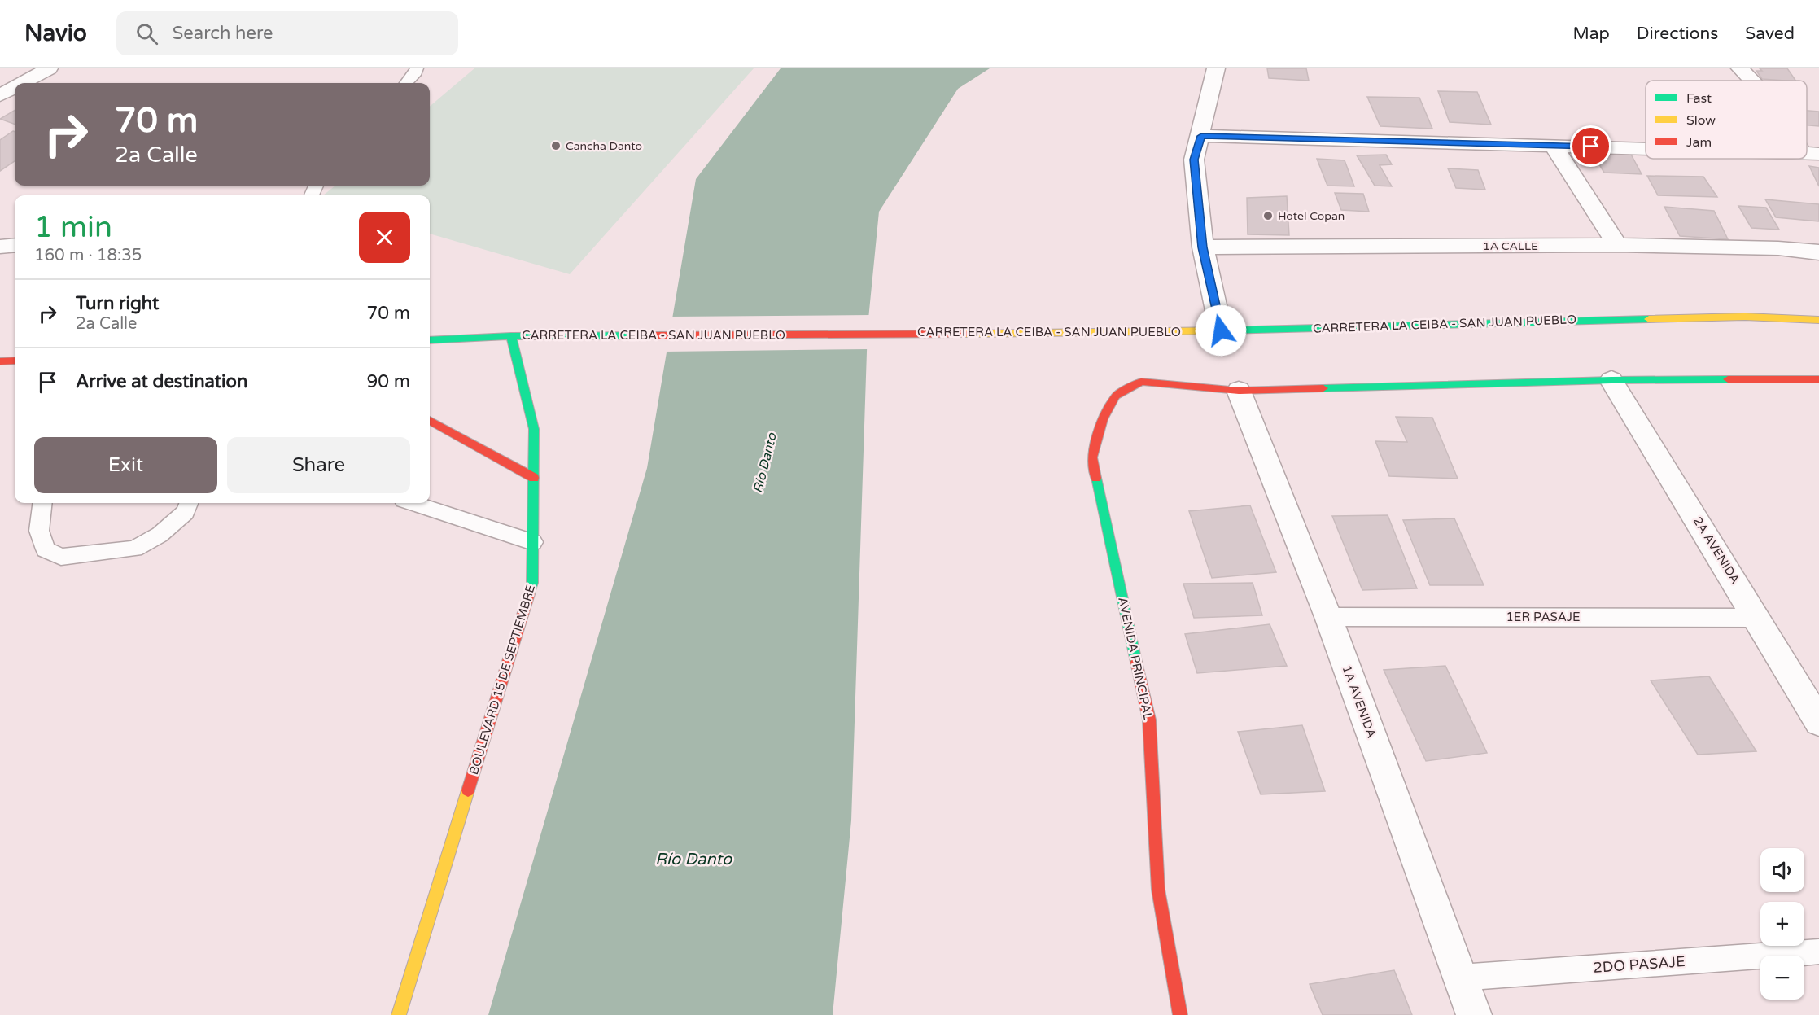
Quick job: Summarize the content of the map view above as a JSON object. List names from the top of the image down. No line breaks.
{"streets":{"street":["1A CALLE","CARRETERA LA CEIBA - SAN JUAN PUEBLO","2A AVENIDA","AVENIDA PRINCIPAL","BOULEVARD 15 DE SEPTIEMBRE","1A AVENIDA"],"lane":["1ER PASAJE","2DO PASAJE"]},"crossings":[["CARRETERA LA CEIBA - SAN JUAN PUEBLO","BOULEVARD 15 DE SEPTIEMBRE"],["2A AVENIDA","1ER PASAJE"],["1ER PASAJE","1A AVENIDA"],["AVENIDA PRINCIPAL","1A AVENIDA"],["1A AVENIDA","2DO PASAJE"]],"water":["Río Danto"],"places":["Cancha Danto","Hotel Copan"],"legend":["Fast","Slow","Jam"],"page":{"header":"Navio","search":"Search here","nav":["Map","Directions","Saved"],"turn":["70 m","2a Calle"],"heading":["1 min","160 m · 18:35"],"list":[{"name":"Turn right","note":"2a Calle","value":"70 m"},{"name":"Arrive at destination","value":"90 m"}],"buttons":["Exit","Share"],"map_buttons":["+","−"]}}
